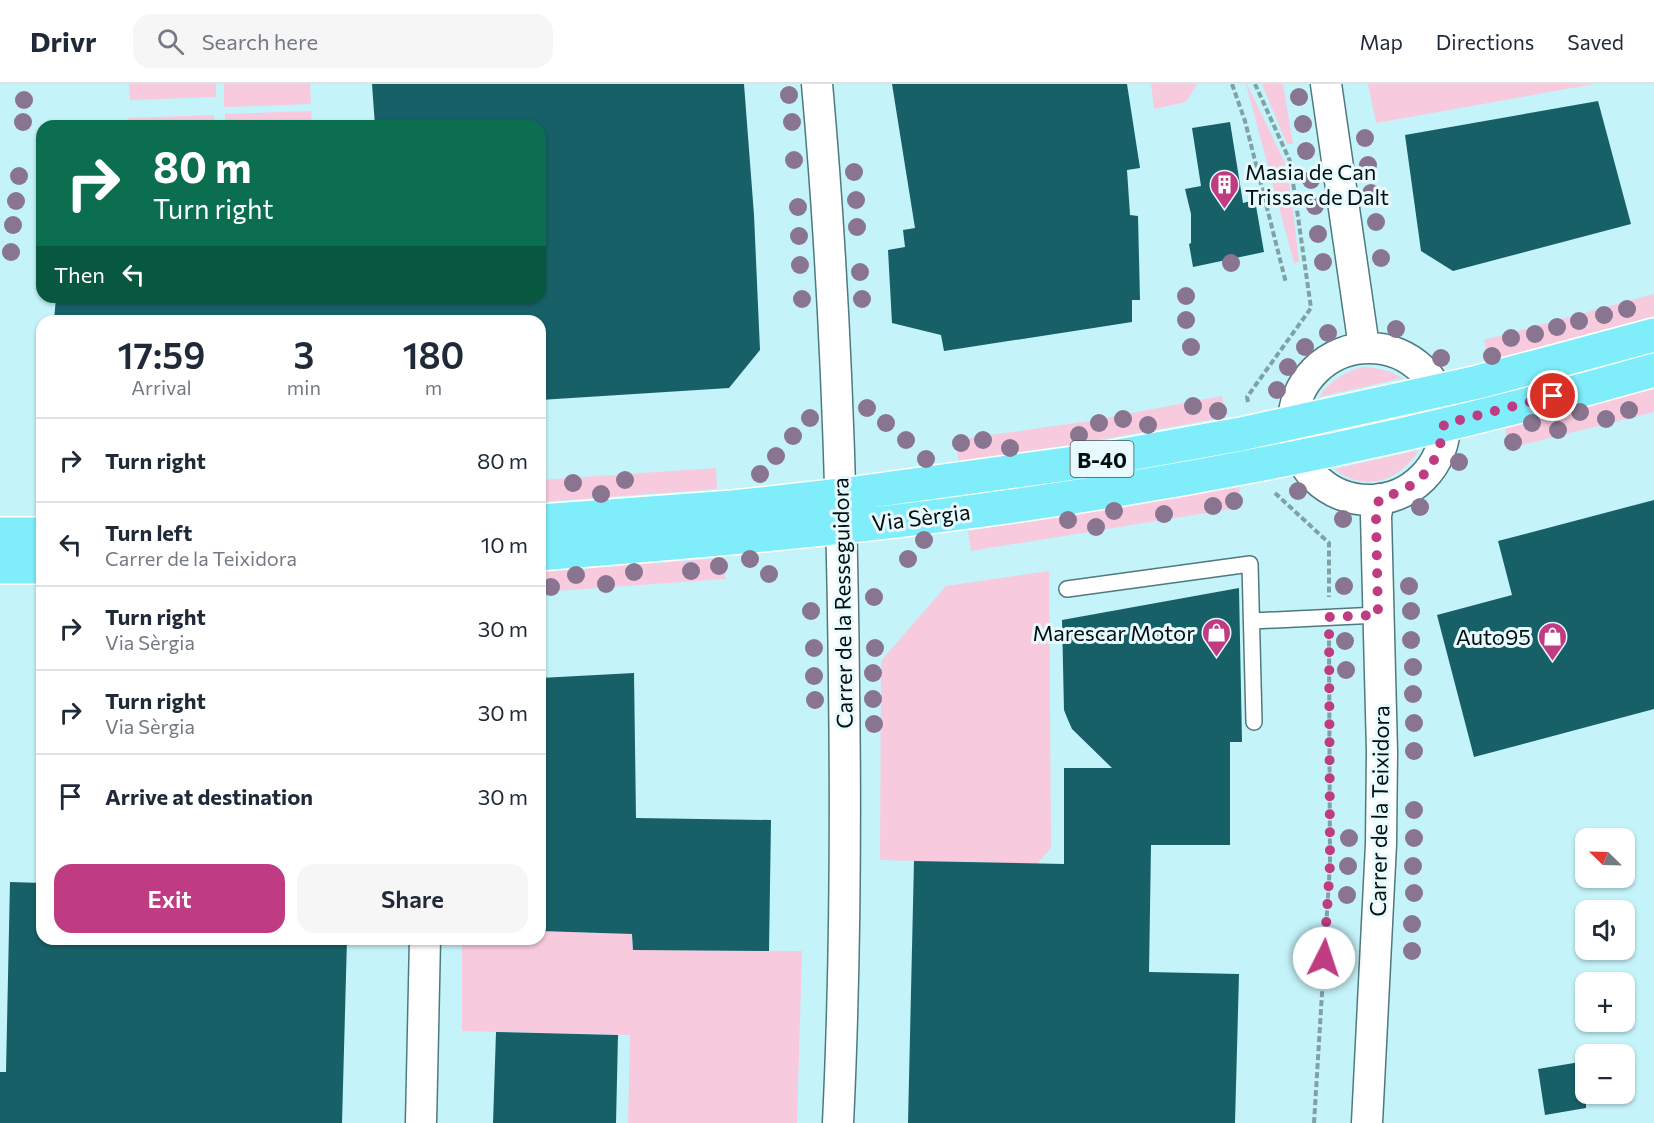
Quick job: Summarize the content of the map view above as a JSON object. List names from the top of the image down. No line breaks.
{"streets":{"main road":["B-40","Via Sèrgia"],"street":["Carrer de la Resseguidora","Carrer de la Teixidora"]},"crossings":[["Via Sèrgia","Carrer de la Resseguidora"]],"places":{"building":["Masia de Can Trissac de Dalt"],"shop":["Marescar Motor","Auto95"]},"north":"top left","page":{"header":"Drivr","search":"Search here","nav":["Map","Directions","Saved"],"turn":["80 m","Turn right"],"then":"Then","eta":["17:59","Arrival","3","min","180","m"],"list":[{"name":"Turn right","value":"80 m"},{"name":"Turn left","note":"Carrer de la Teixidora","value":"10 m"},{"name":"Turn right","note":"Via Sèrgia","value":"30 m"},{"name":"Turn right","note":"Via Sèrgia","value":"30 m"},{"name":"Arrive at destination","value":"30 m"}],"map_buttons":["+","−"],"buttons":["Exit","Share"]}}
